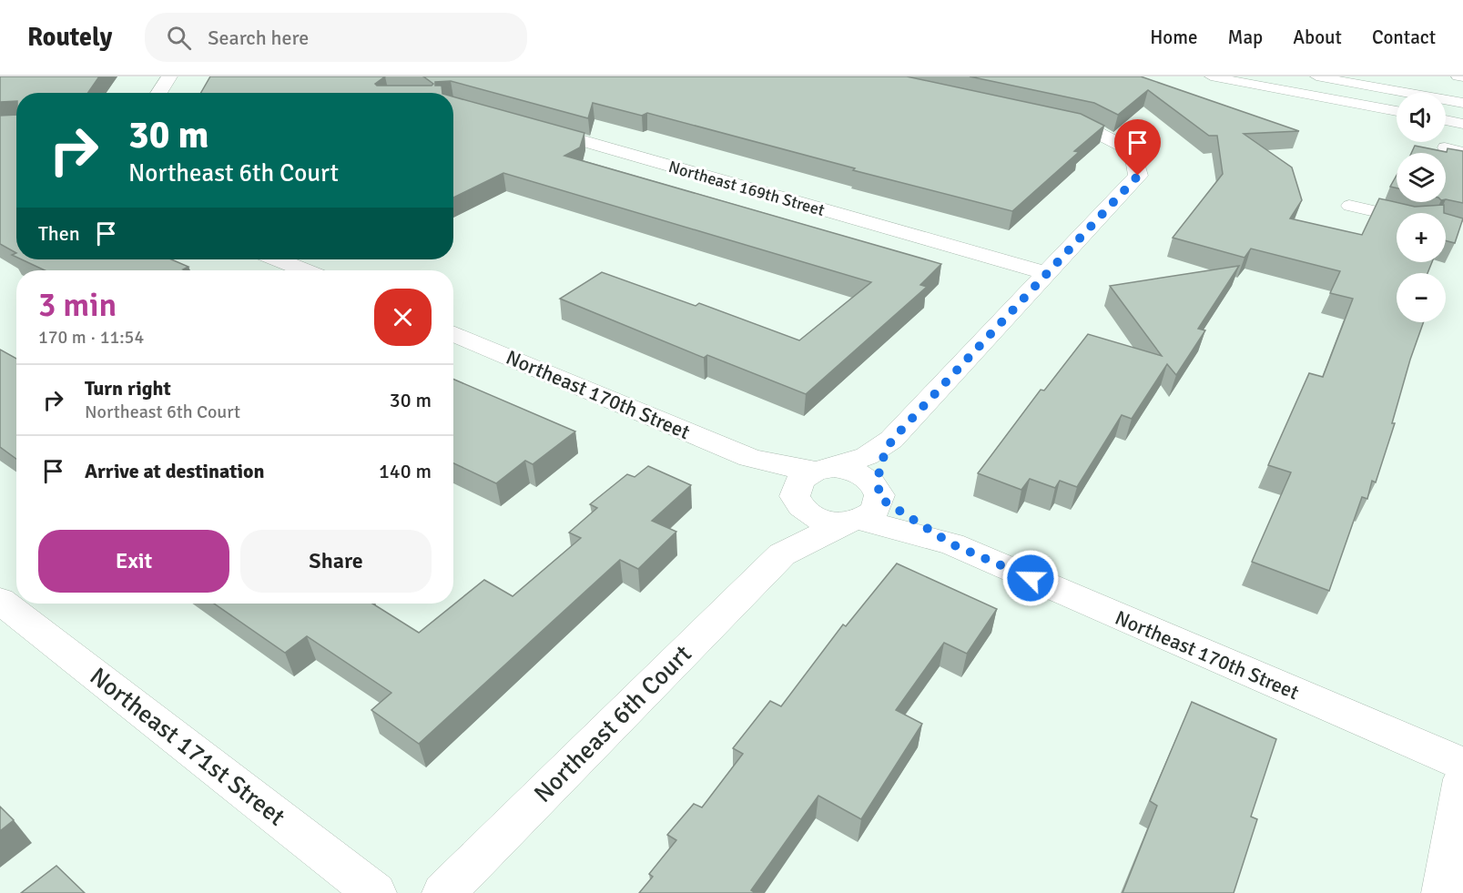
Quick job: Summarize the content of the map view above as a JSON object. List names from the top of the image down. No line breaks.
{"streets":{"street":["Northeast 169th Street","Northeast 170th Street","Northeast 6th Court","Northeast 171st Street"]},"crossings":[["Northeast 170th Street","Northeast 6th Court"]],"page":{"header":"Routely","search":"Search here","nav":["Home","Map","About","Contact"],"map_buttons":["+","−"],"turn":["30 m","Northeast 6th Court"],"then":"Then","heading":["3 min","170 m · 11:54"],"list":[{"name":"Turn right","note":"Northeast 6th Court","value":"30 m"},{"name":"Arrive at destination","value":"140 m"}],"buttons":["Exit","Share"]}}
